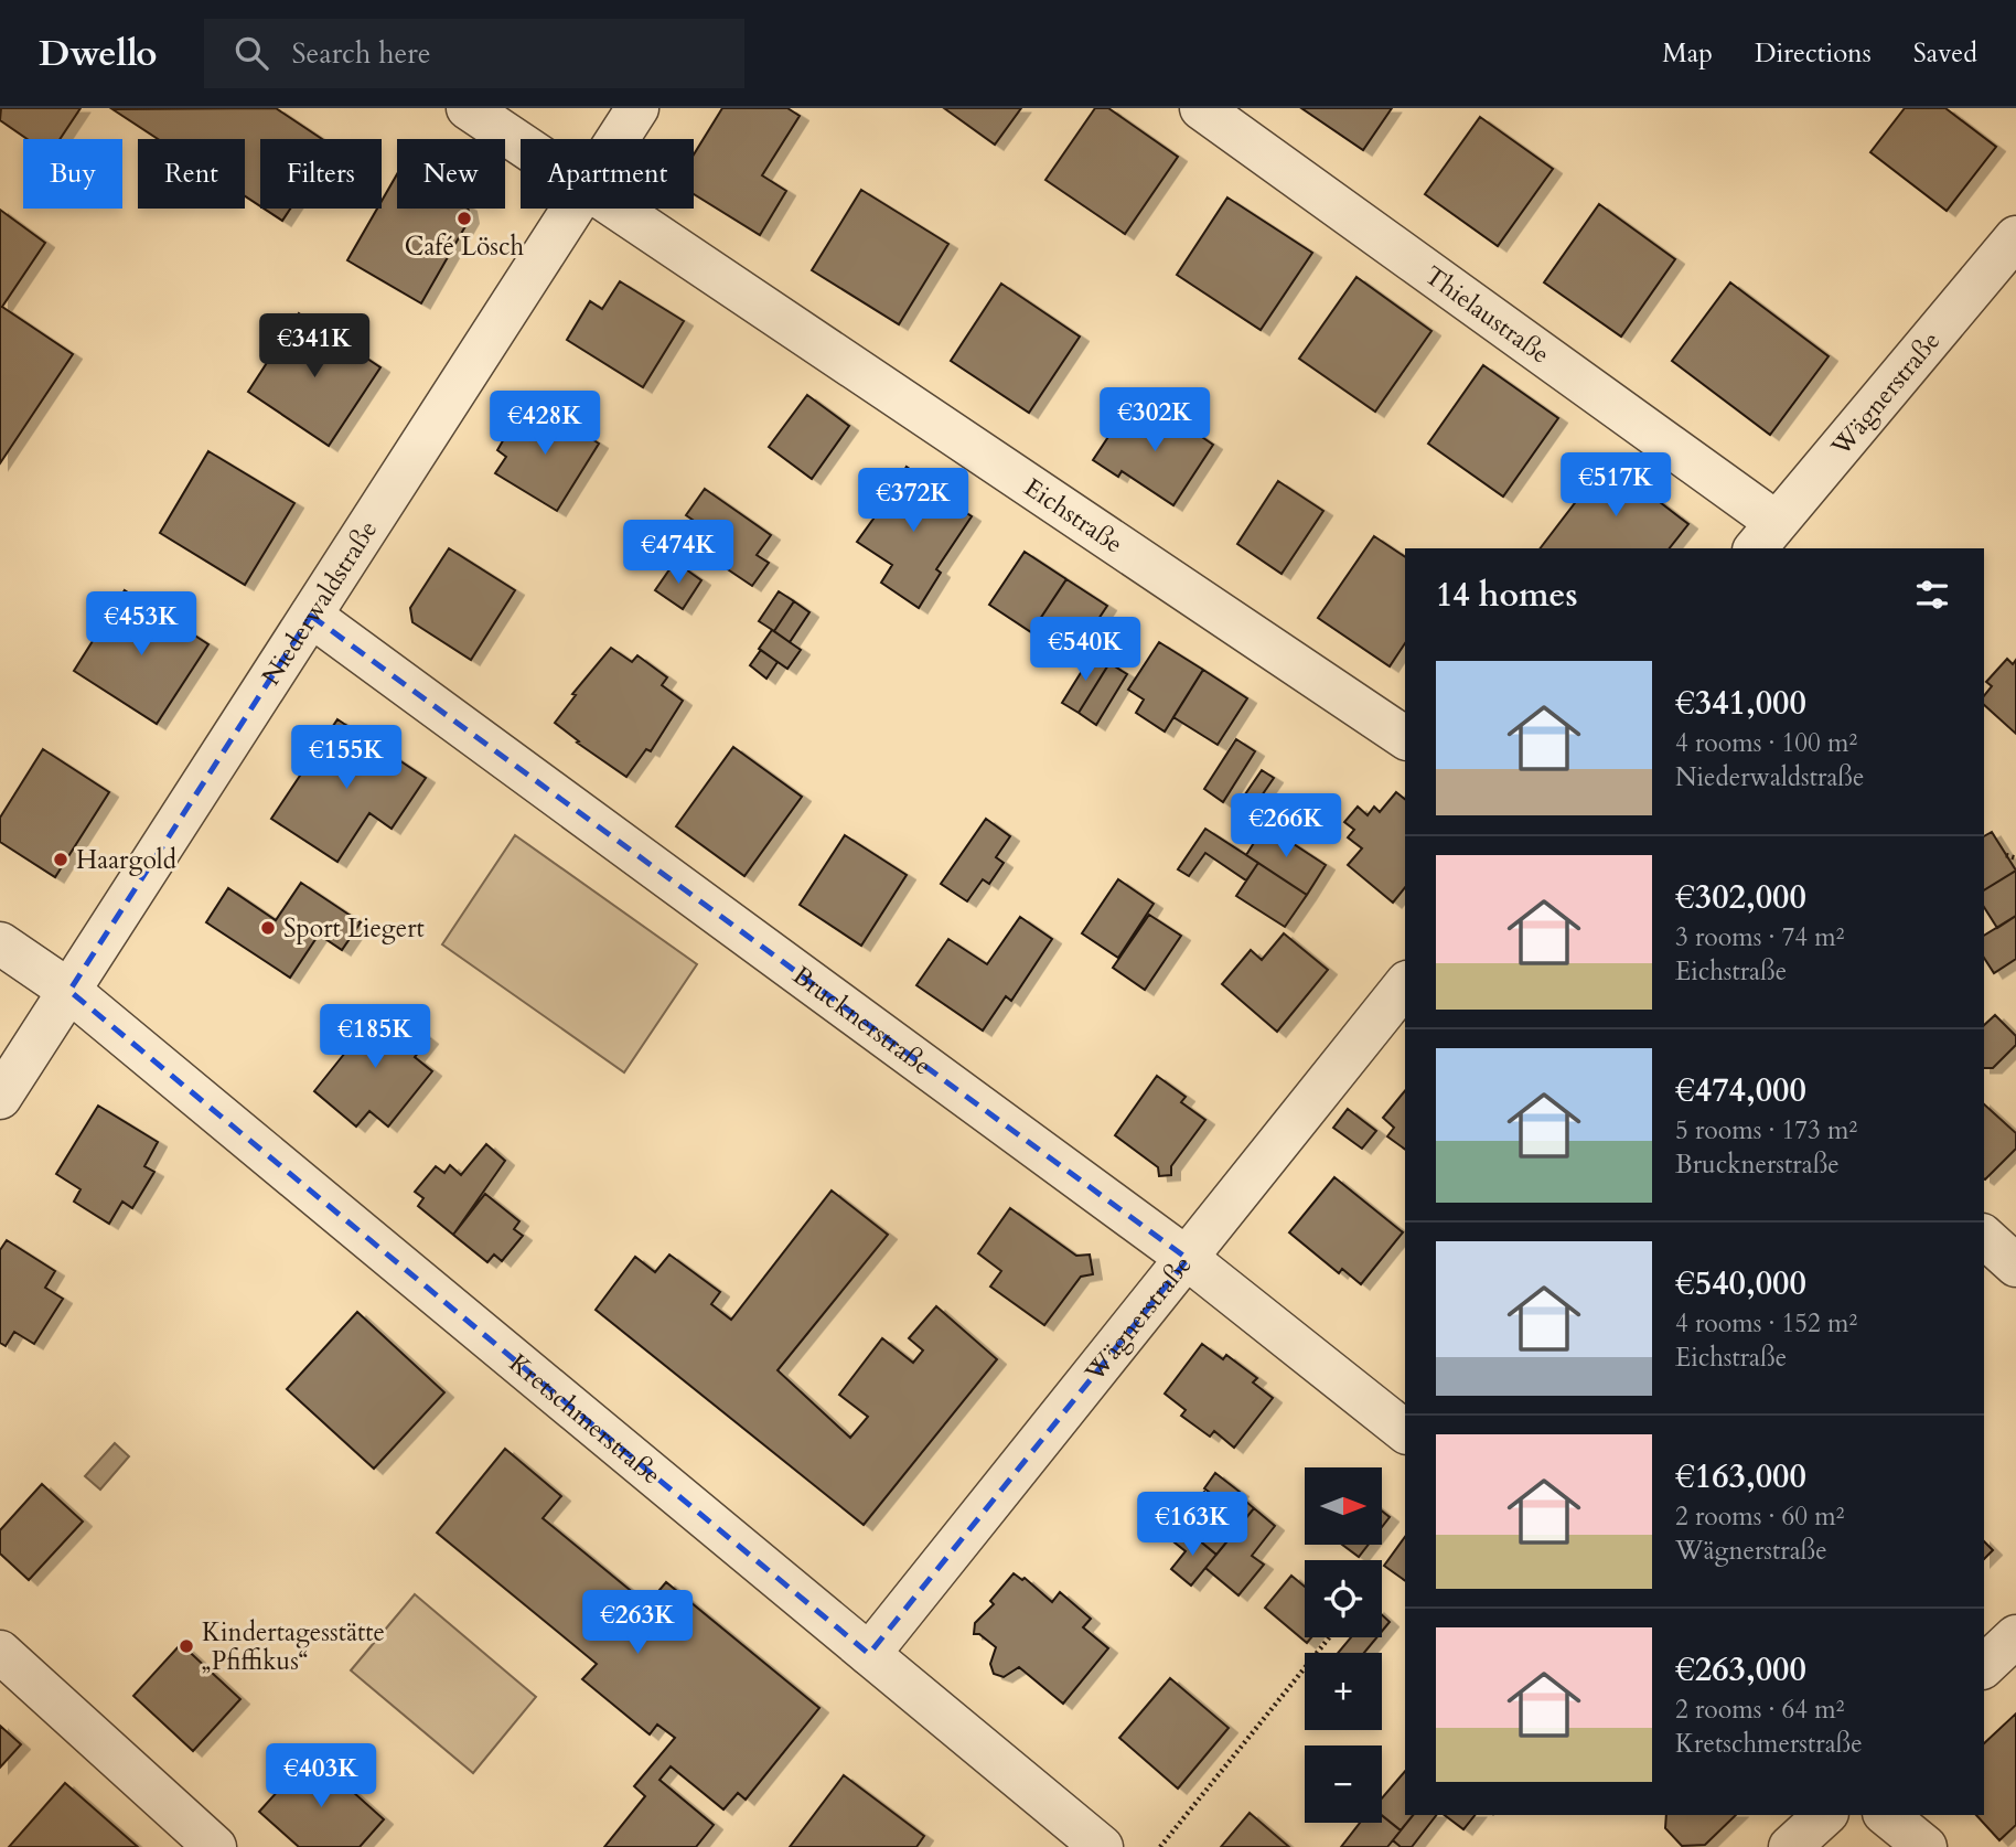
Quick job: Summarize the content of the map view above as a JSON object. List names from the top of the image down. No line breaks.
{"streets":{"street":["Thielaustraße","Wägnerstraße","Eichstraße","Niederwaldstraße","Brucknerstraße","Kretschmerstraße"]},"crossings":[["Thielaustraße","Wägnerstraße"],["Wägnerstraße","Brucknerstraße"],["Wägnerstraße","Kretschmerstraße"],["Niederwaldstraße","Brucknerstraße"],["Niederwaldstraße","Kretschmerstraße"]],"places":["Café Lösch","Haargold","Sport Liegert","Kindertagesstätte „Pfiffikus“"],"north":"right","page":{"header":"Dwello","search":"Search here","nav":["Map","Directions","Saved"],"chip":["Buy","Rent","Filters","New","Apartment"],"price":["€341K","€302K","€428K","€517K","€372K","€474K","€453K","€540K","€155K","€266K","€185K","€163K","€263K","€403K"],"heading":"14 homes","list":[{"name":"€341,000","note":"4 rooms · 100 m² · Niederwaldstraße"},{"name":"€302,000","note":"3 rooms · 74 m² · Eichstraße"},{"name":"€474,000","note":"5 rooms · 173 m² · Brucknerstraße"},{"name":"€540,000","note":"4 rooms · 152 m² · Eichstraße"},{"name":"€163,000","note":"2 rooms · 60 m² · Wägnerstraße"},{"name":"€263,000","note":"2 rooms · 64 m² · Kretschmerstraße"}],"map_buttons":["+","−"]}}
